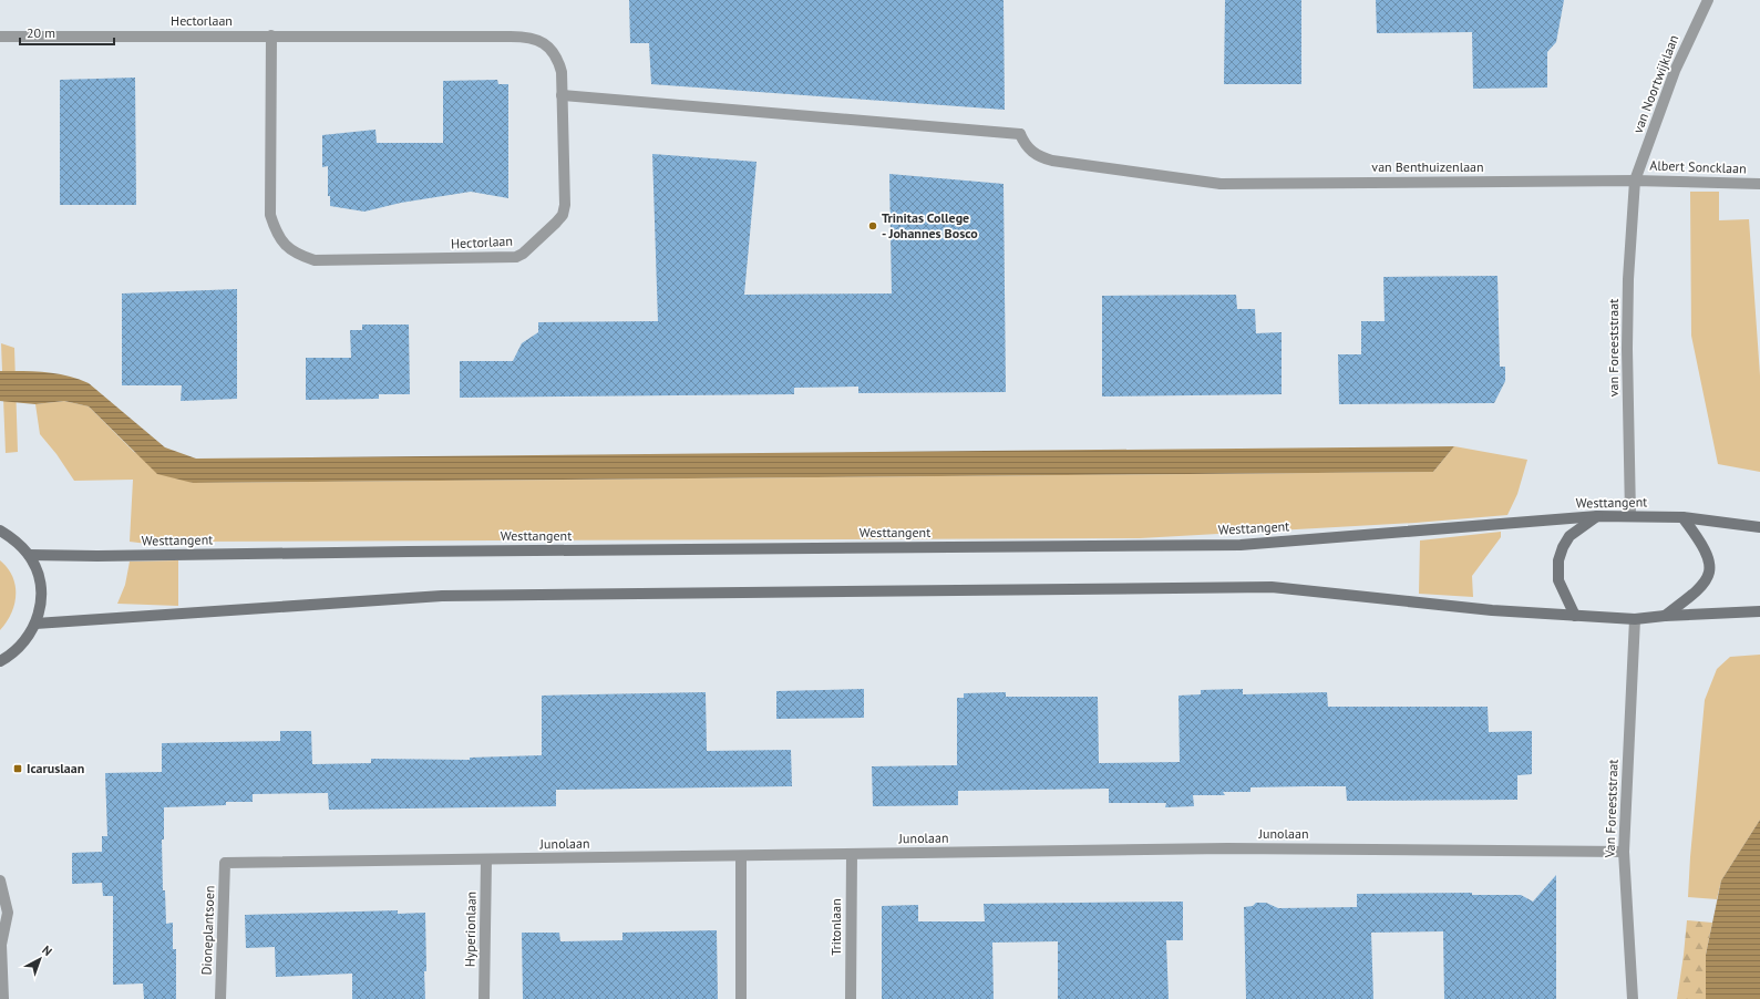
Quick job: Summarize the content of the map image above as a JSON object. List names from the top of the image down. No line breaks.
{"streets":{"main road":["Westtangent"],"street":["Hectorlaan","van Noortwijklaan","van Benthuizenlaan","Albert Soncklaan","van Foreeststraat","Van Foreeststraat","Junolaan","Tritonlaan","Hyperionlaan","Dioneplantsoen"]},"crossings":[["Hectorlaan","van Benthuizenlaan"],["van Noortwijklaan","van Benthuizenlaan"],["van Noortwijklaan","Albert Soncklaan"],["van Noortwijklaan","van Foreeststraat"],["van Benthuizenlaan","Albert Soncklaan"],["van Benthuizenlaan","van Foreeststraat"],["Albert Soncklaan","van Foreeststraat"],["van Foreeststraat","Westtangent"],["van Foreeststraat","Van Foreeststraat"],["Westtangent","Van Foreeststraat"],["Van Foreeststraat","Junolaan"],["Junolaan","Tritonlaan"],["Junolaan","Hyperionlaan"],["Junolaan","Dioneplantsoen"]],"places":{"other":["Trinitas College - Johannes Bosco"],"transit":["Icaruslaan"]},"scale_bar":"20 m","north":"top right"}
